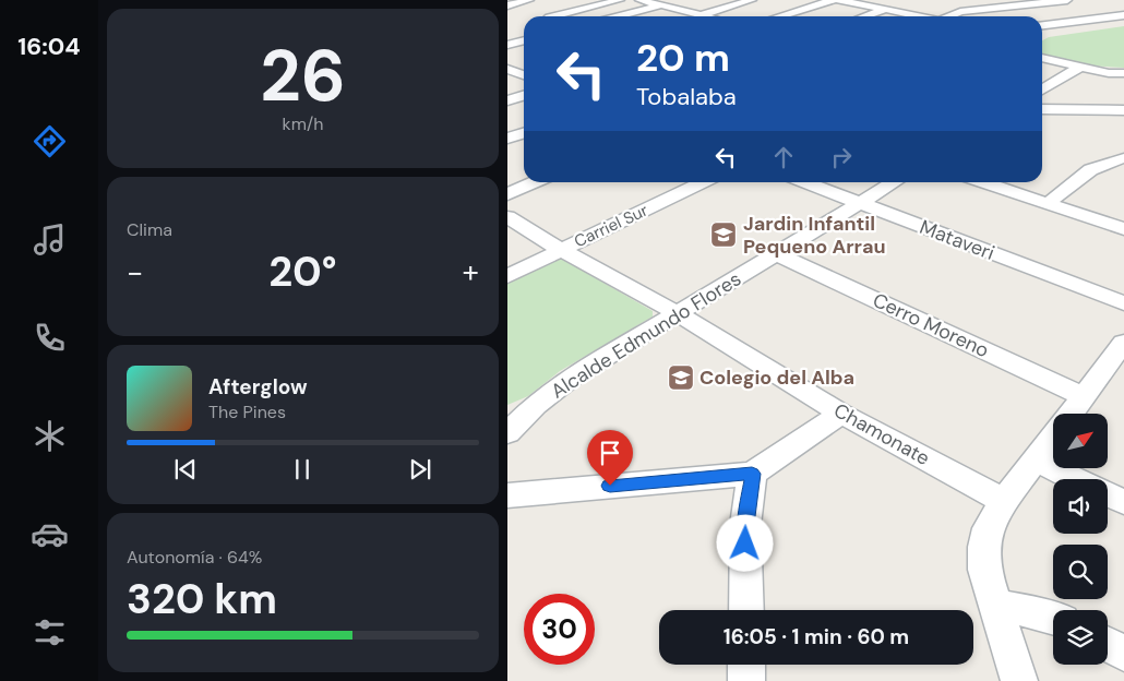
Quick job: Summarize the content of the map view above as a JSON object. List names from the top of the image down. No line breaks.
{"streets":{"street":["Carriel Sur","Mataveri","Cerro Moreno","Alcalde Edmundo Flores","Chamonate"]},"crossings":[["Carriel Sur","Chamonate"],["Mataveri","Alcalde Edmundo Flores"],["Cerro Moreno","Alcalde Edmundo Flores"],["Alcalde Edmundo Flores","Chamonate"]],"places":{"school or university":["Jardin Infantil Pequeno Arrau","Colegio del Alba"]},"north":"top right","page":{"tabs":"16:04","tile":[["26","km/h"],"Clima",["Autonomía · 64%","320 km"]],"turn":["20 m","Tobalaba"],"heat":["−","20°","+"],"song":["Afterglow","The Pines"],"limit":"30","trip":"16:05 · 1 min · 60 m"}}
